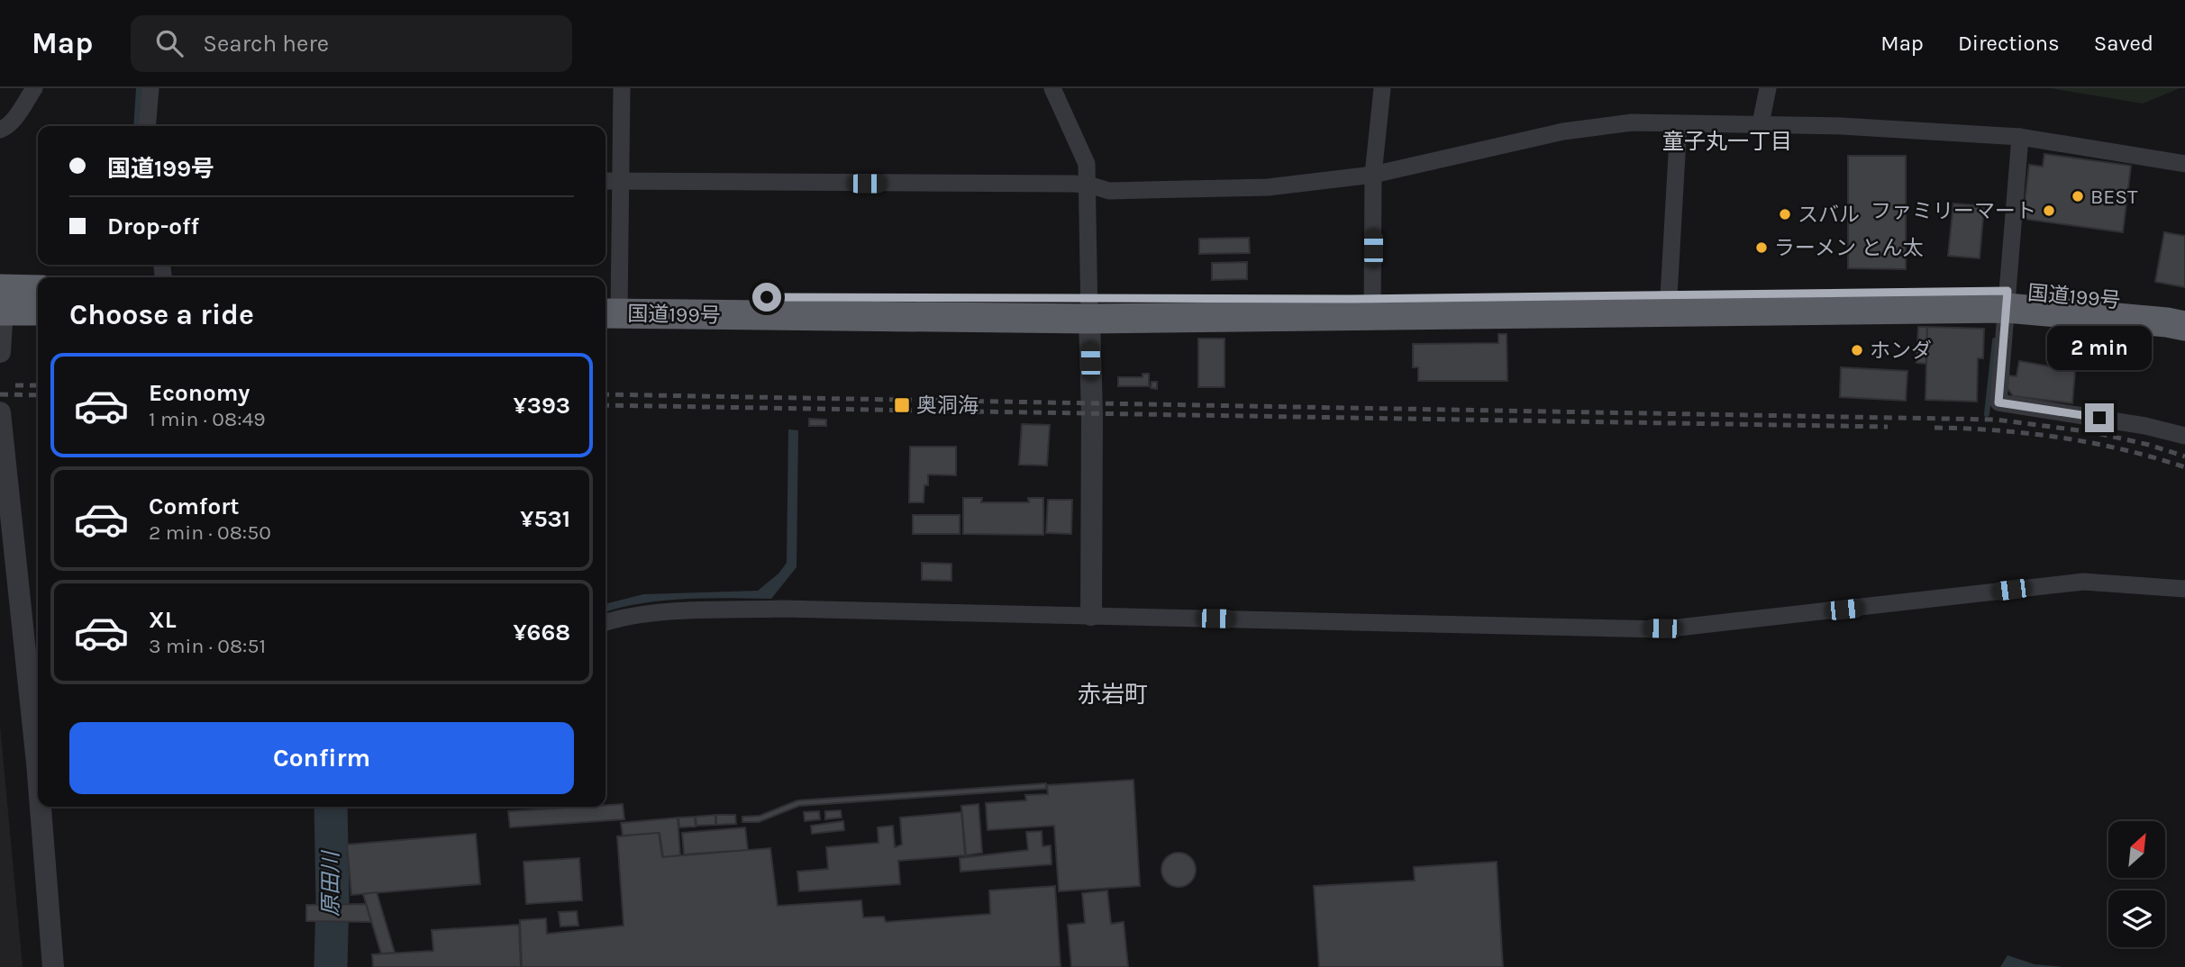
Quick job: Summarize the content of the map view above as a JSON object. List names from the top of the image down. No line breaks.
{"streets":{"highway":["国道199号"]},"districts":["童子丸一丁目","赤岩町"],"water":["原田川"],"places":{"other":["BEST","ファミリーマート","スバル","ラーメン とん太","ホンダ"],"transit":["奥洞海"]},"north":"top right","page":{"header":"Map","search":"Search here","nav":["Map","Directions","Saved"],"banner":["国道199号","Drop-off"],"heading":"Choose a ride","bubble":"2 min","list":[{"name":"Economy","note":"1 min · 08:49","value":"¥393"},{"name":"Comfort","note":"2 min · 08:50","value":"¥531"},{"name":"XL","note":"3 min · 08:51","value":"¥668"}],"buttons":"Confirm"}}
